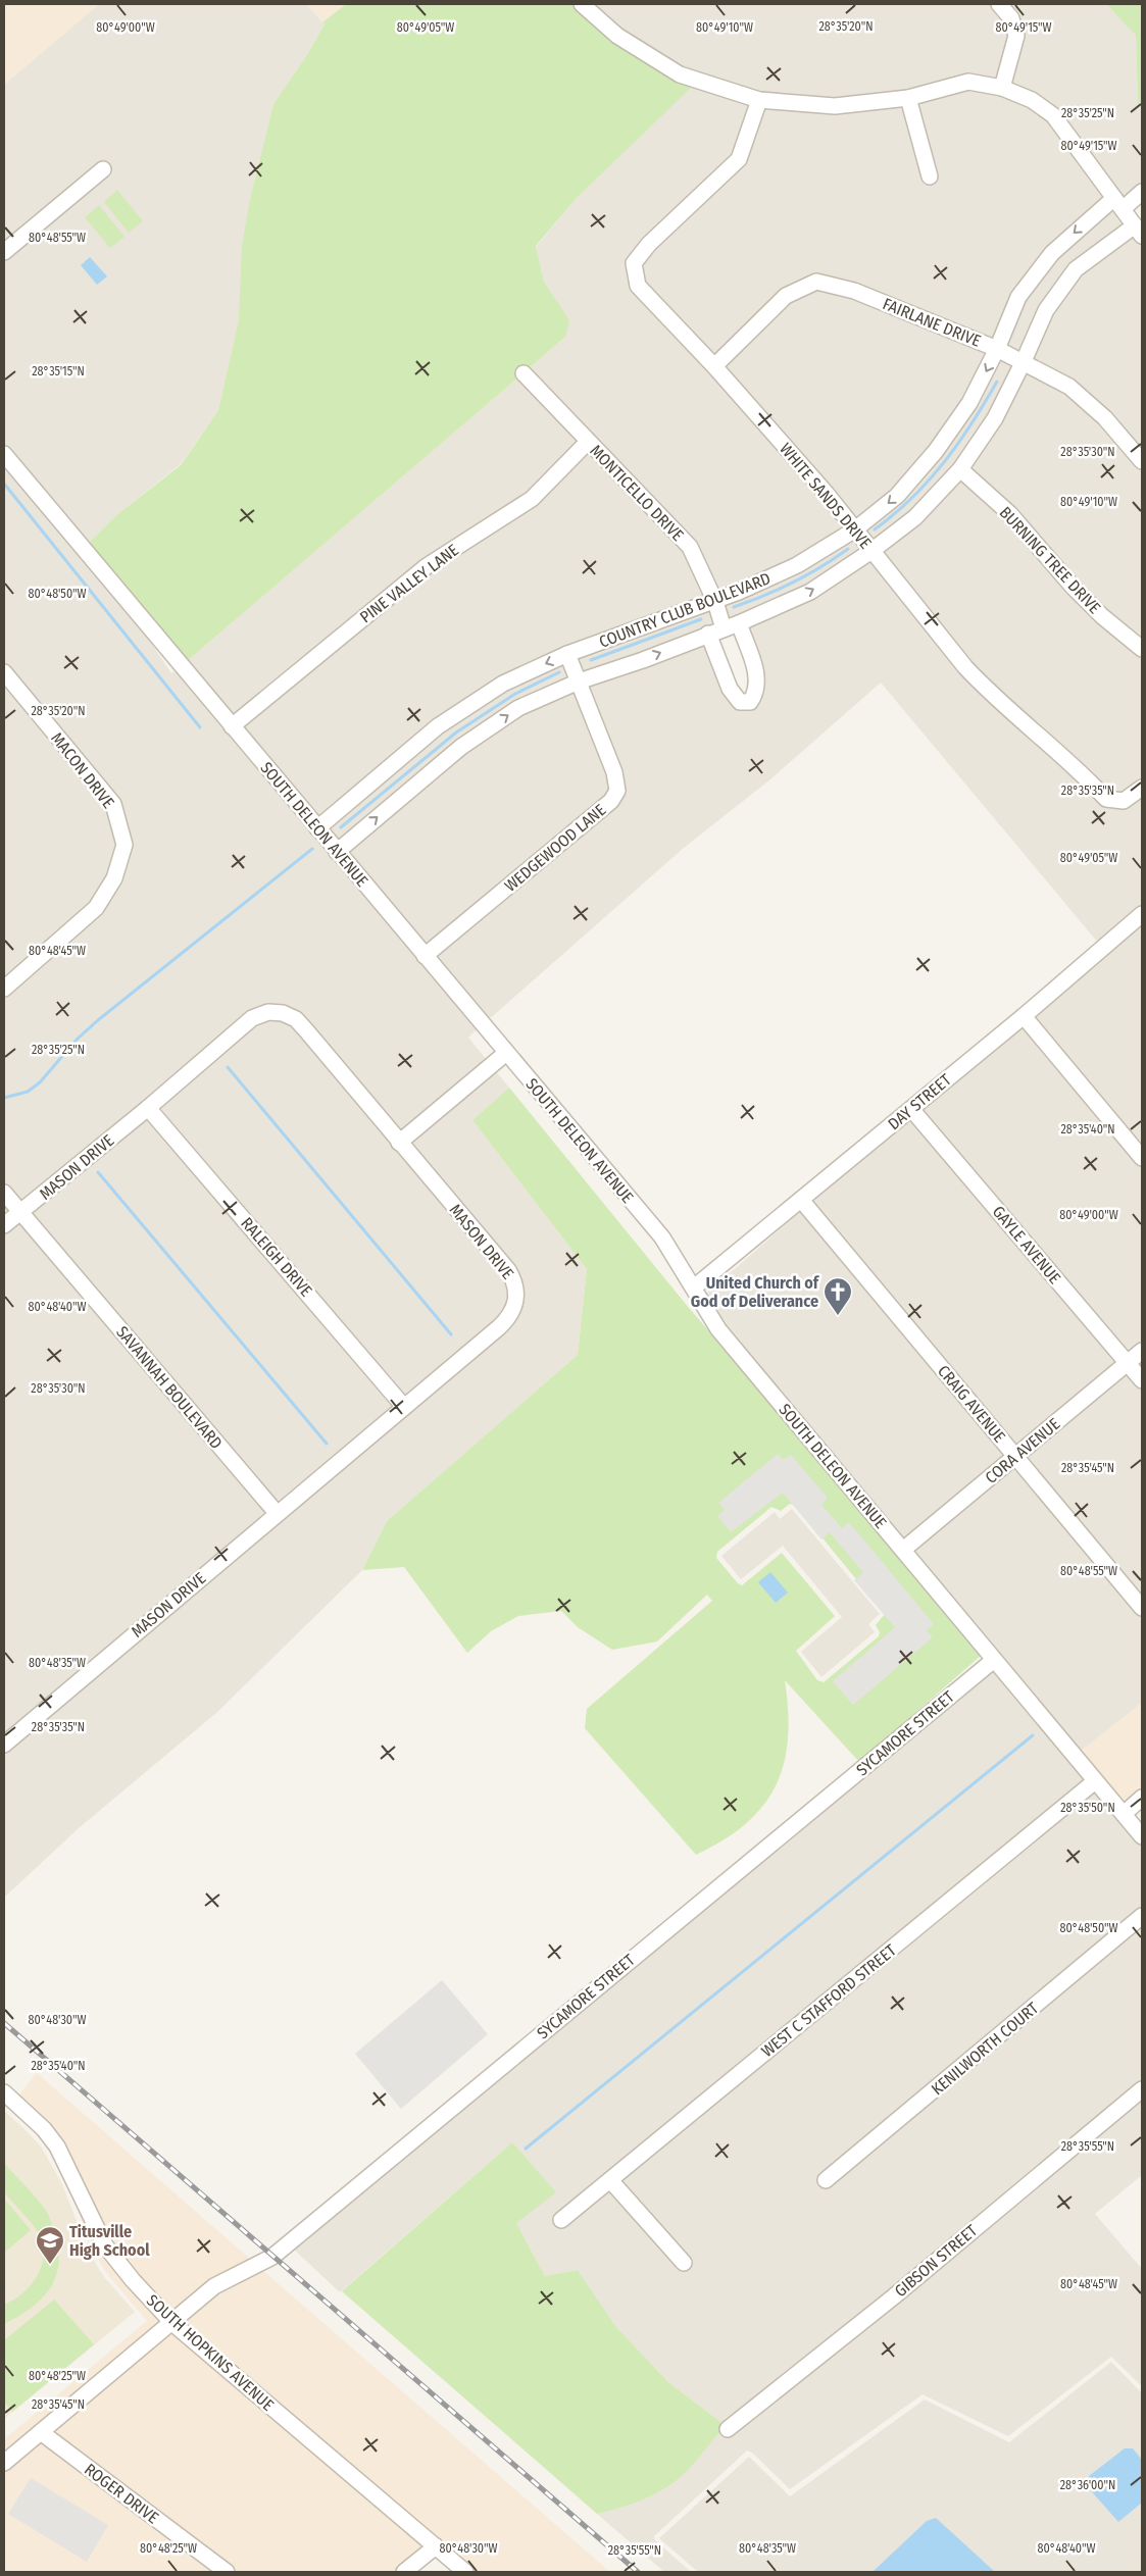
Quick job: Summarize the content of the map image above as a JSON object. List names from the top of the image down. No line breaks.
{"streets":{"street":["FAIRLANE DRIVE","MONTICELLO DRIVE","WHITE SANDS DRIVE","BURNING TREE DRIVE","PINE VALLEY LANE","COUNTRY CLUB BOULEVARD","MACON DRIVE","SOUTH DELEON AVENUE","WEDGEWOOD LANE","DAY STREET","MASON DRIVE","GAYLE AVENUE","RALEIGH DRIVE","SAVANNAH BOULEVARD","CRAIG AVENUE","CORA AVENUE","SYCAMORE STREET","WEST C STAFFORD STREET","KENILWORTH COURT","GIBSON STREET","SOUTH HOPKINS AVENUE","ROGER DRIVE"]},"crossings":[["FAIRLANE DRIVE","WHITE SANDS DRIVE"],["FAIRLANE DRIVE","COUNTRY CLUB BOULEVARD"],["MONTICELLO DRIVE","PINE VALLEY LANE"],["MONTICELLO DRIVE","COUNTRY CLUB BOULEVARD"],["WHITE SANDS DRIVE","COUNTRY CLUB BOULEVARD"],["BURNING TREE DRIVE","COUNTRY CLUB BOULEVARD"],["PINE VALLEY LANE","SOUTH DELEON AVENUE"],["COUNTRY CLUB BOULEVARD","SOUTH DELEON AVENUE"],["COUNTRY CLUB BOULEVARD","WEDGEWOOD LANE"],["SOUTH DELEON AVENUE","WEDGEWOOD LANE"],["SOUTH DELEON AVENUE","DAY STREET"],["SOUTH DELEON AVENUE","CORA AVENUE"],["SOUTH DELEON AVENUE","SYCAMORE STREET"],["SOUTH DELEON AVENUE","WEST C STAFFORD STREET"],["DAY STREET","GAYLE AVENUE"],["DAY STREET","CRAIG AVENUE"],["MASON DRIVE","RALEIGH DRIVE"],["MASON DRIVE","SAVANNAH BOULEVARD"],["GAYLE AVENUE","CORA AVENUE"],["CRAIG AVENUE","CORA AVENUE"],["SYCAMORE STREET","SOUTH HOPKINS AVENUE"],["SYCAMORE STREET","ROGER DRIVE"]],"places":{"church":["United Church of God of Deliverance"],"school or university":["Titusville High School"]},"coordinates":["28°35'20\"N","80°49'00\"W","80°49'05\"W","80°49'10\"W","80°49'15\"W","28°35'25\"N","80°48'55\"W","28°35'15\"N","28°35'30\"N","80°48'50\"W","28°35'35\"N","80°48'45\"W","28°35'40\"N","80°48'40\"W","28°35'45\"N","80°48'35\"W","28°35'50\"N","80°48'30\"W","28°35'55\"N","80°48'25\"W","28°36'00\"N"]}
